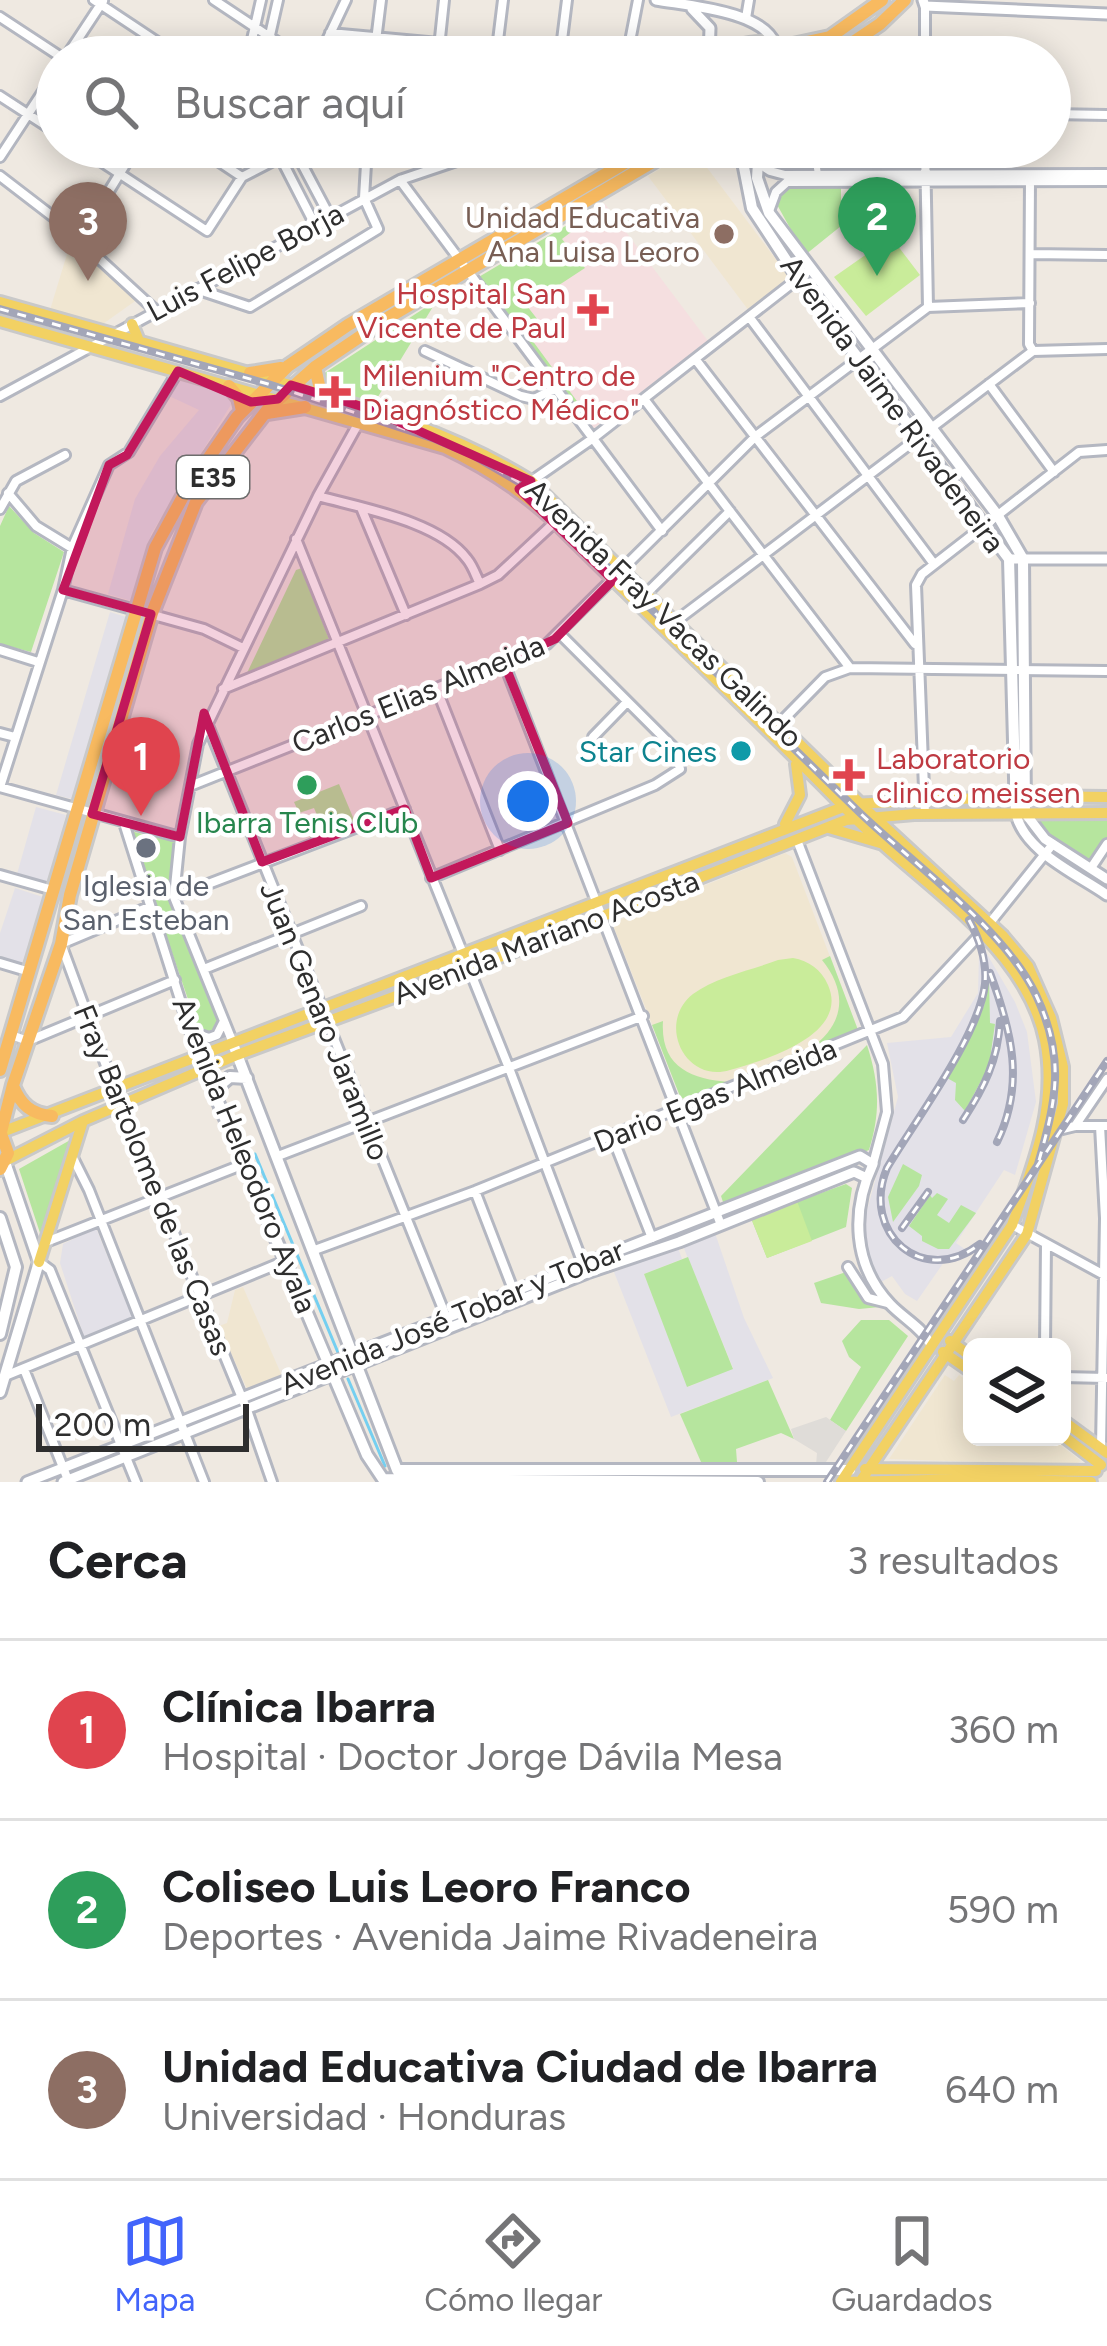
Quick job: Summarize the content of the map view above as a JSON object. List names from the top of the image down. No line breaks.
{"streets":{"highway":["E35"],"main road":["Avenida Jaime Rivadeneira","Avenida Fray Vacas Galindo","Avenida Mariano Acosta","Avenida Heleodoro Ayala"],"street":["Luis Felipe Borja","Carlos Elias Almeida","Juan Genaro Jaramillo","Dario Egas Almeida","Fray Bartolome de las Casas","Avenida José Tobar y Tobar"]},"crossings":[["Luis Felipe Borja","Avenida Fray Vacas Galindo"],["Avenida Jaime Rivadeneira","Carlos Elias Almeida"],["Avenida Jaime Rivadeneira","Avenida Mariano Acosta"],["E35","Avenida Fray Vacas Galindo"],["E35","Avenida Mariano Acosta"],["E35","Fray Bartolome de las Casas"],["Avenida Fray Vacas Galindo","Carlos Elias Almeida"],["Avenida Fray Vacas Galindo","Avenida Mariano Acosta"],["Avenida Fray Vacas Galindo","Dario Egas Almeida"],["Avenida Fray Vacas Galindo","Avenida Heleodoro Ayala"],["Carlos Elias Almeida","Juan Genaro Jaramillo"],["Carlos Elias Almeida","Avenida Heleodoro Ayala"],["Avenida Mariano Acosta","Juan Genaro Jaramillo"],["Avenida Mariano Acosta","Avenida Heleodoro Ayala"],["Avenida Mariano Acosta","Fray Bartolome de las Casas"],["Juan Genaro Jaramillo","Dario Egas Almeida"],["Juan Genaro Jaramillo","Avenida Heleodoro Ayala"],["Juan Genaro Jaramillo","Avenida José Tobar y Tobar"],["Dario Egas Almeida","Avenida Heleodoro Ayala"],["Avenida Heleodoro Ayala","Avenida José Tobar y Tobar"],["Fray Bartolome de las Casas","Avenida José Tobar y Tobar"]],"places":{"other":["Unidad Educativa Ana Luisa Leoro","Star Cines","Ibarra Tenis Club","Iglesia de San Esteban"],"health":["Hospital San Vicente de Paul","Milenium \"Centro de Diagnóstico Médico\"","Laboratorio clinico meissen"]},"scale_bar":"200 m","page":{"search":"Buscar aquí","pins":["2","3","1"],"scale":"200 m","heading":["Cerca","3 resultados"],"list":[{"mark":"1","name":"Clínica Ibarra","note":"Hospital · Doctor Jorge Dávila Mesa","value":"360 m"},{"mark":"2","name":"Coliseo Luis Leoro Franco","note":"Deportes · Avenida Jaime Rivadeneira","value":"590 m"},{"mark":"3","name":"Unidad Educativa Ciudad de Ibarra","note":"Universidad · Honduras","value":"640 m"}],"nav":["Mapa","Cómo llegar","Guardados"]}}
